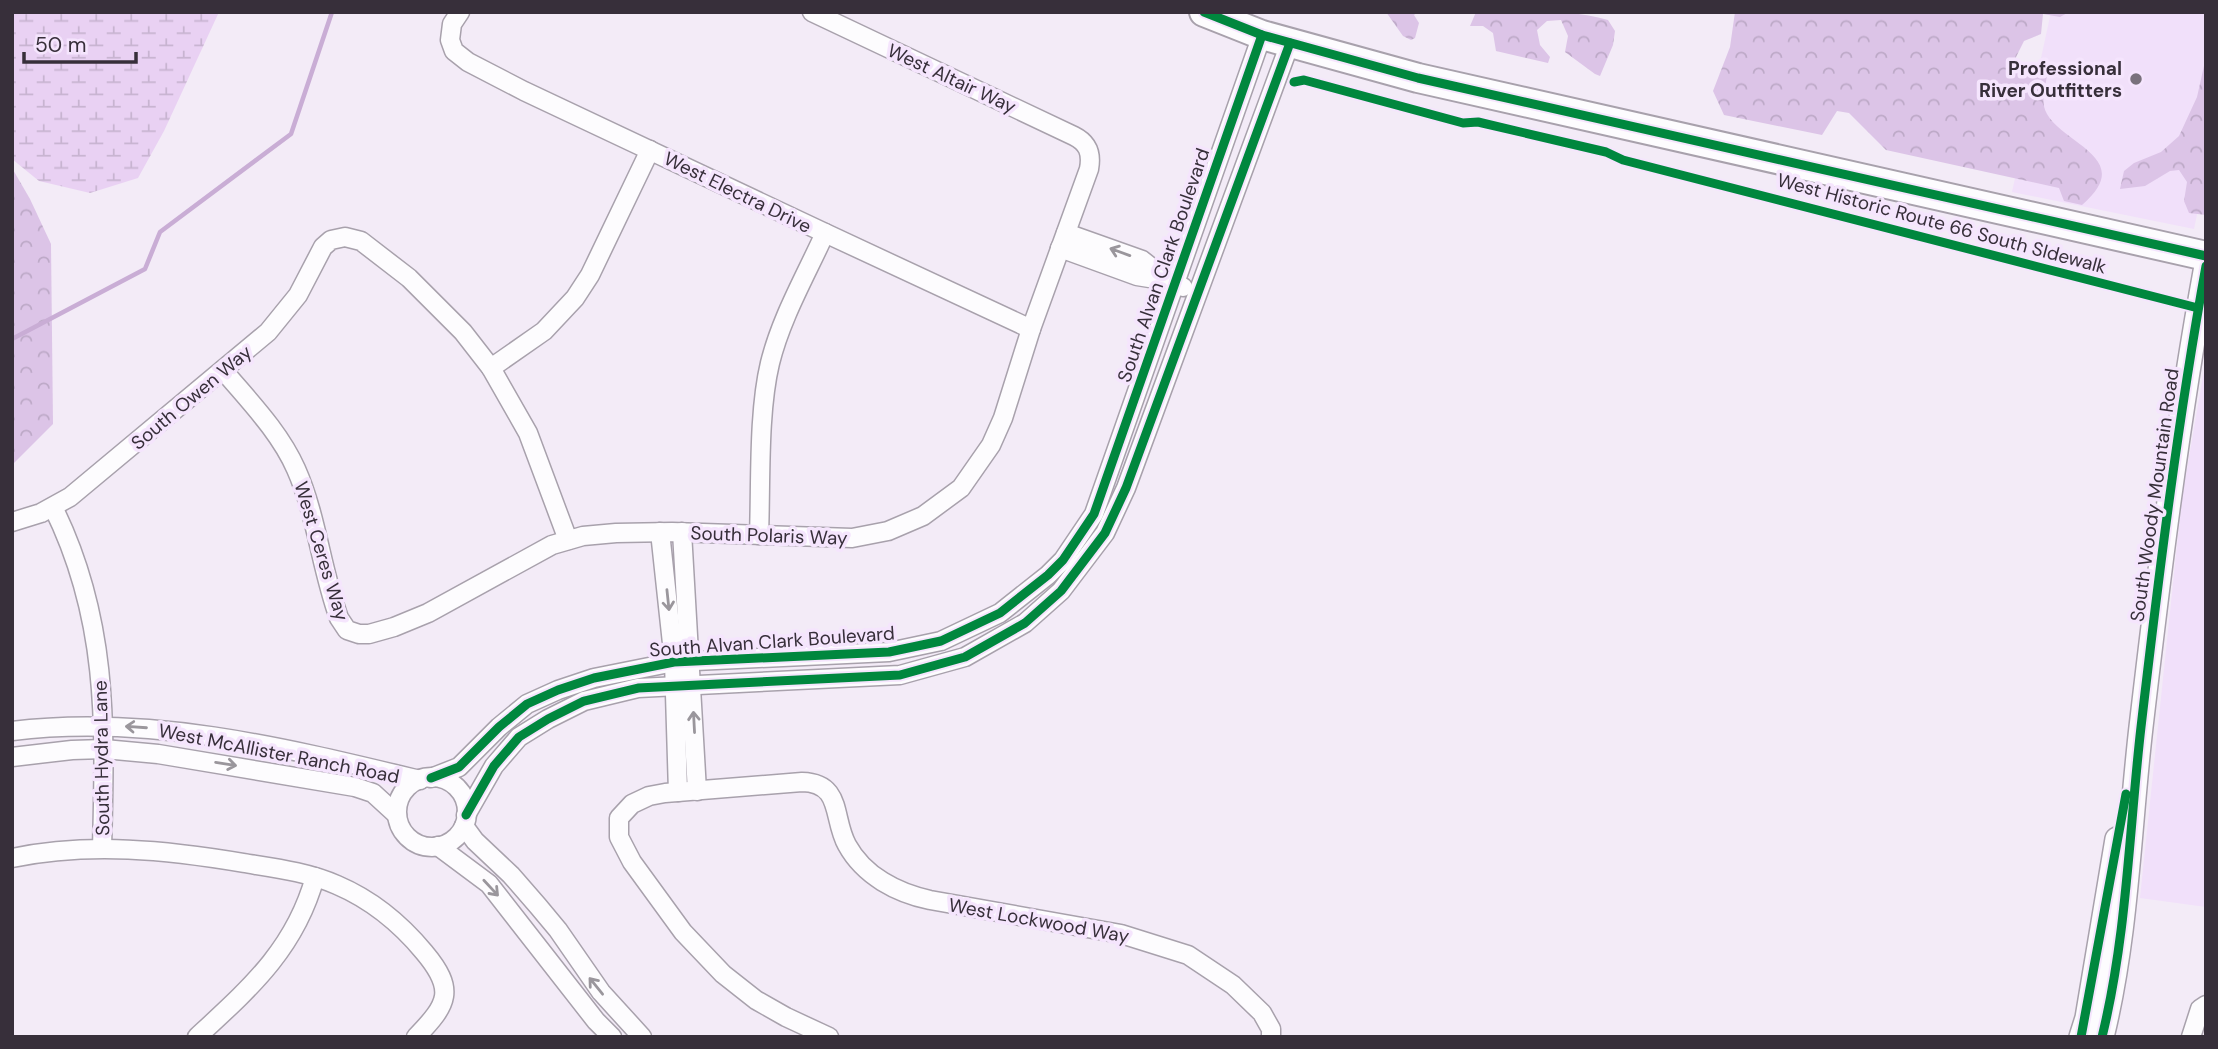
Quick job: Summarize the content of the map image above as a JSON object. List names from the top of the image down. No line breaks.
{"streets":{"street":["West Altair Way","West Electra Drive","South Alvan Clark Boulevard","South Owen Way","South Woody Mountain Road","South Polaris Way","West Ceres Way","West McAllister Ranch Road","South Hydra Lane","West Lockwood Way"],"cycle path":["West Historic Route 66 South SIdewalk"]},"crossings":[["West Altair Way","South Polaris Way"],["West Electra Drive","South Polaris Way"],["South Alvan Clark Boulevard","West McAllister Ranch Road"],["South Owen Way","West Ceres Way"],["South Owen Way","South Hydra Lane"],["South Polaris Way","West Ceres Way"],["West McAllister Ranch Road","South Hydra Lane"]],"places":["Professional River Outfitters"],"scale_bar":"50 m"}
